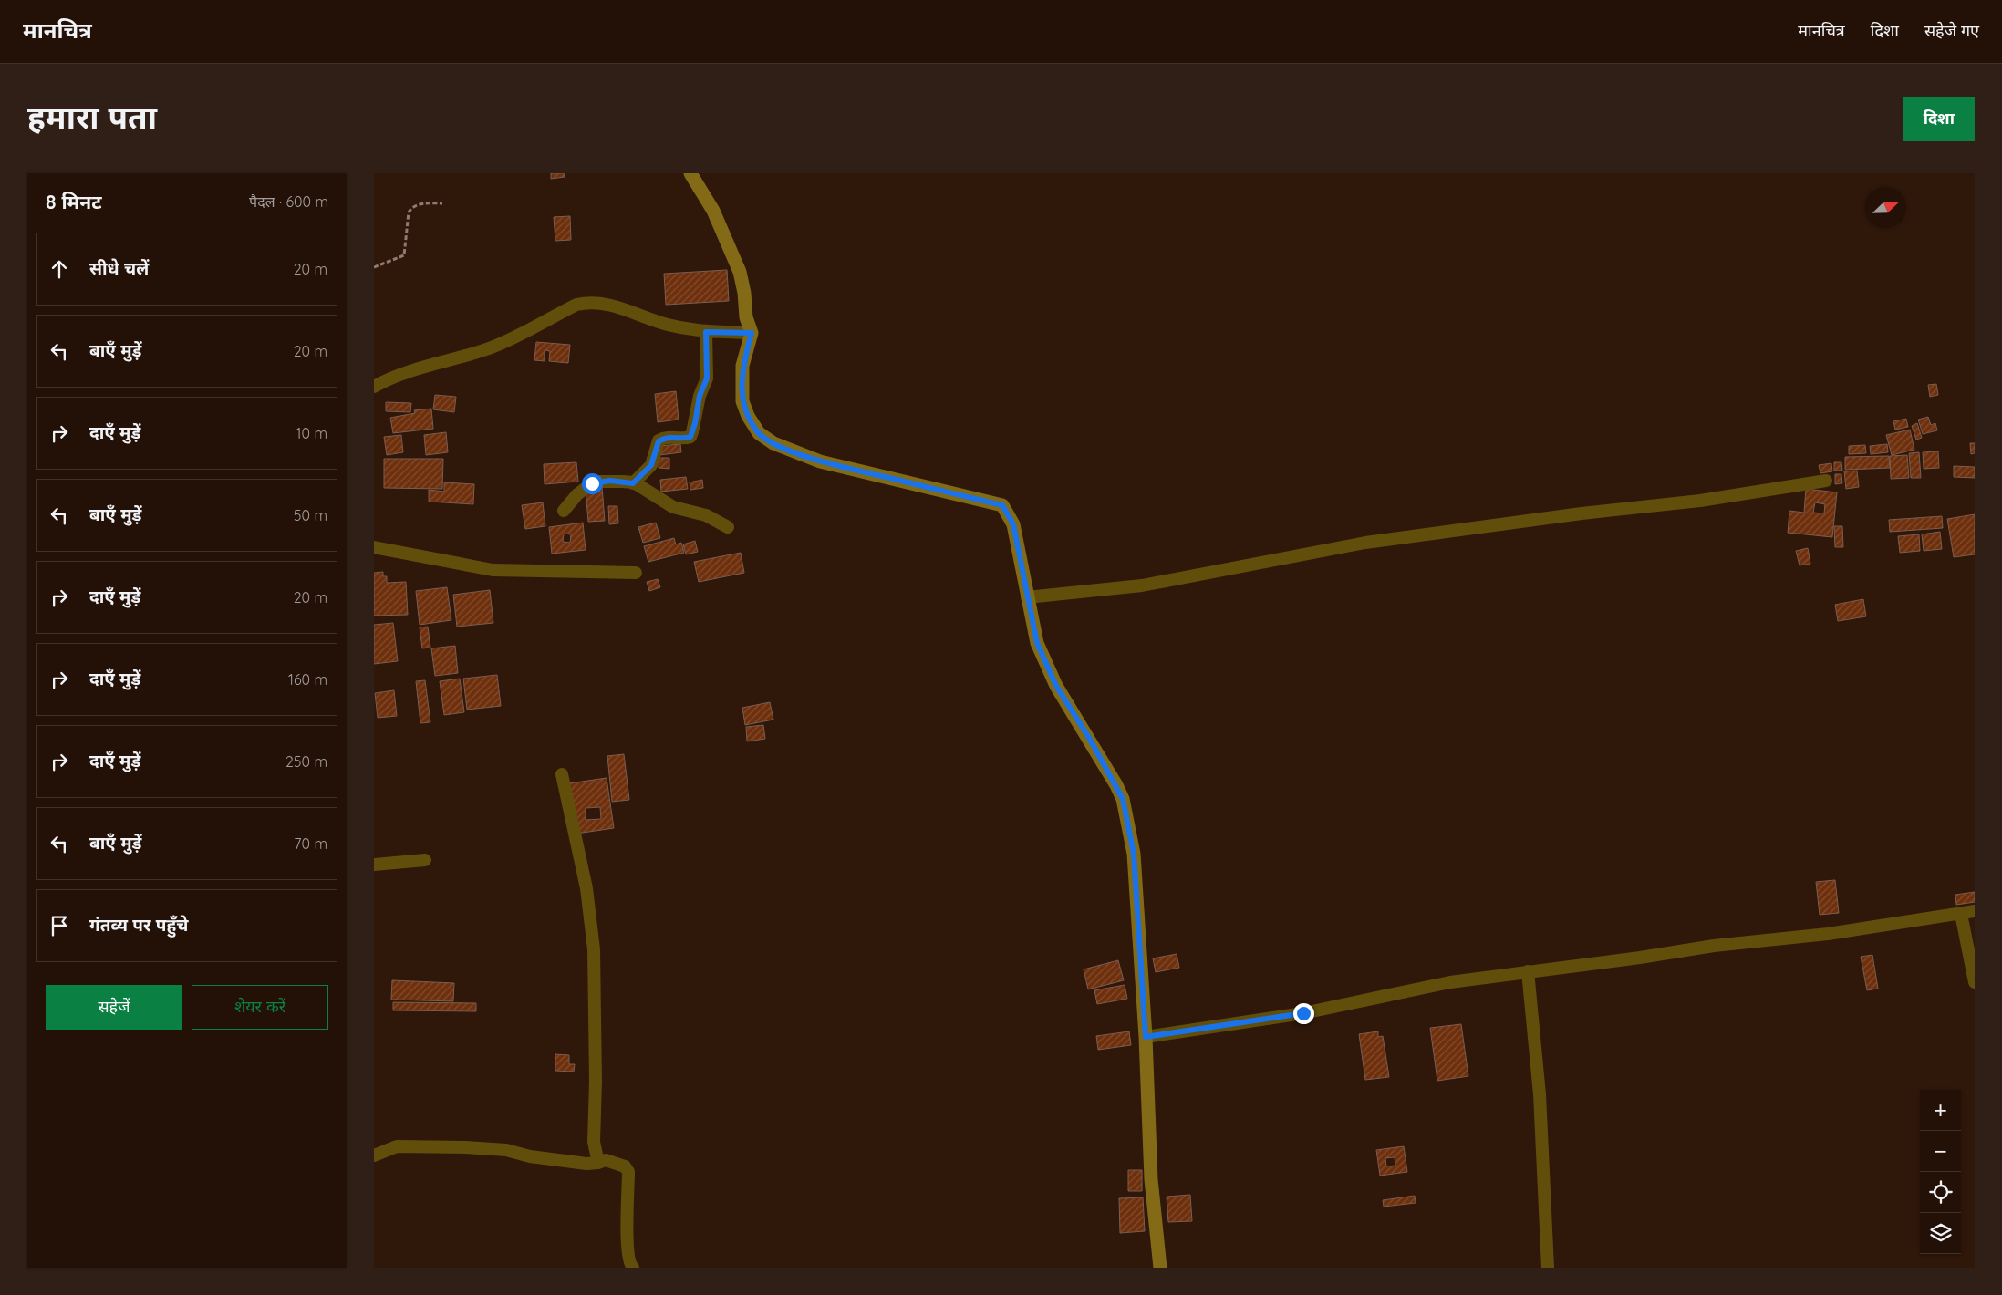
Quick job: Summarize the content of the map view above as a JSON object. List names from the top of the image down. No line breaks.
{"north":"top right","page":{"header":"मानचित्र","nav":["मानचित्र","दिशा","सहेजे गए"],"title":"हमारा पता","buttons":["दिशा",["सहेजें","शेयर करें"]],"heading":["8 मिनट","पैदल · 600 m"],"list":[["सीधे चलें","20 m"],["बाएँ मुड़ें","20 m"],["दाएँ मुड़ें","10 m"],["बाएँ मुड़ें","50 m"],["दाएँ मुड़ें","20 m"],["दाएँ मुड़ें","160 m"],["दाएँ मुड़ें","250 m"],["बाएँ मुड़ें","70 m"],"गंतव्य पर पहुँचे"],"map_buttons":["+","−"]}}
